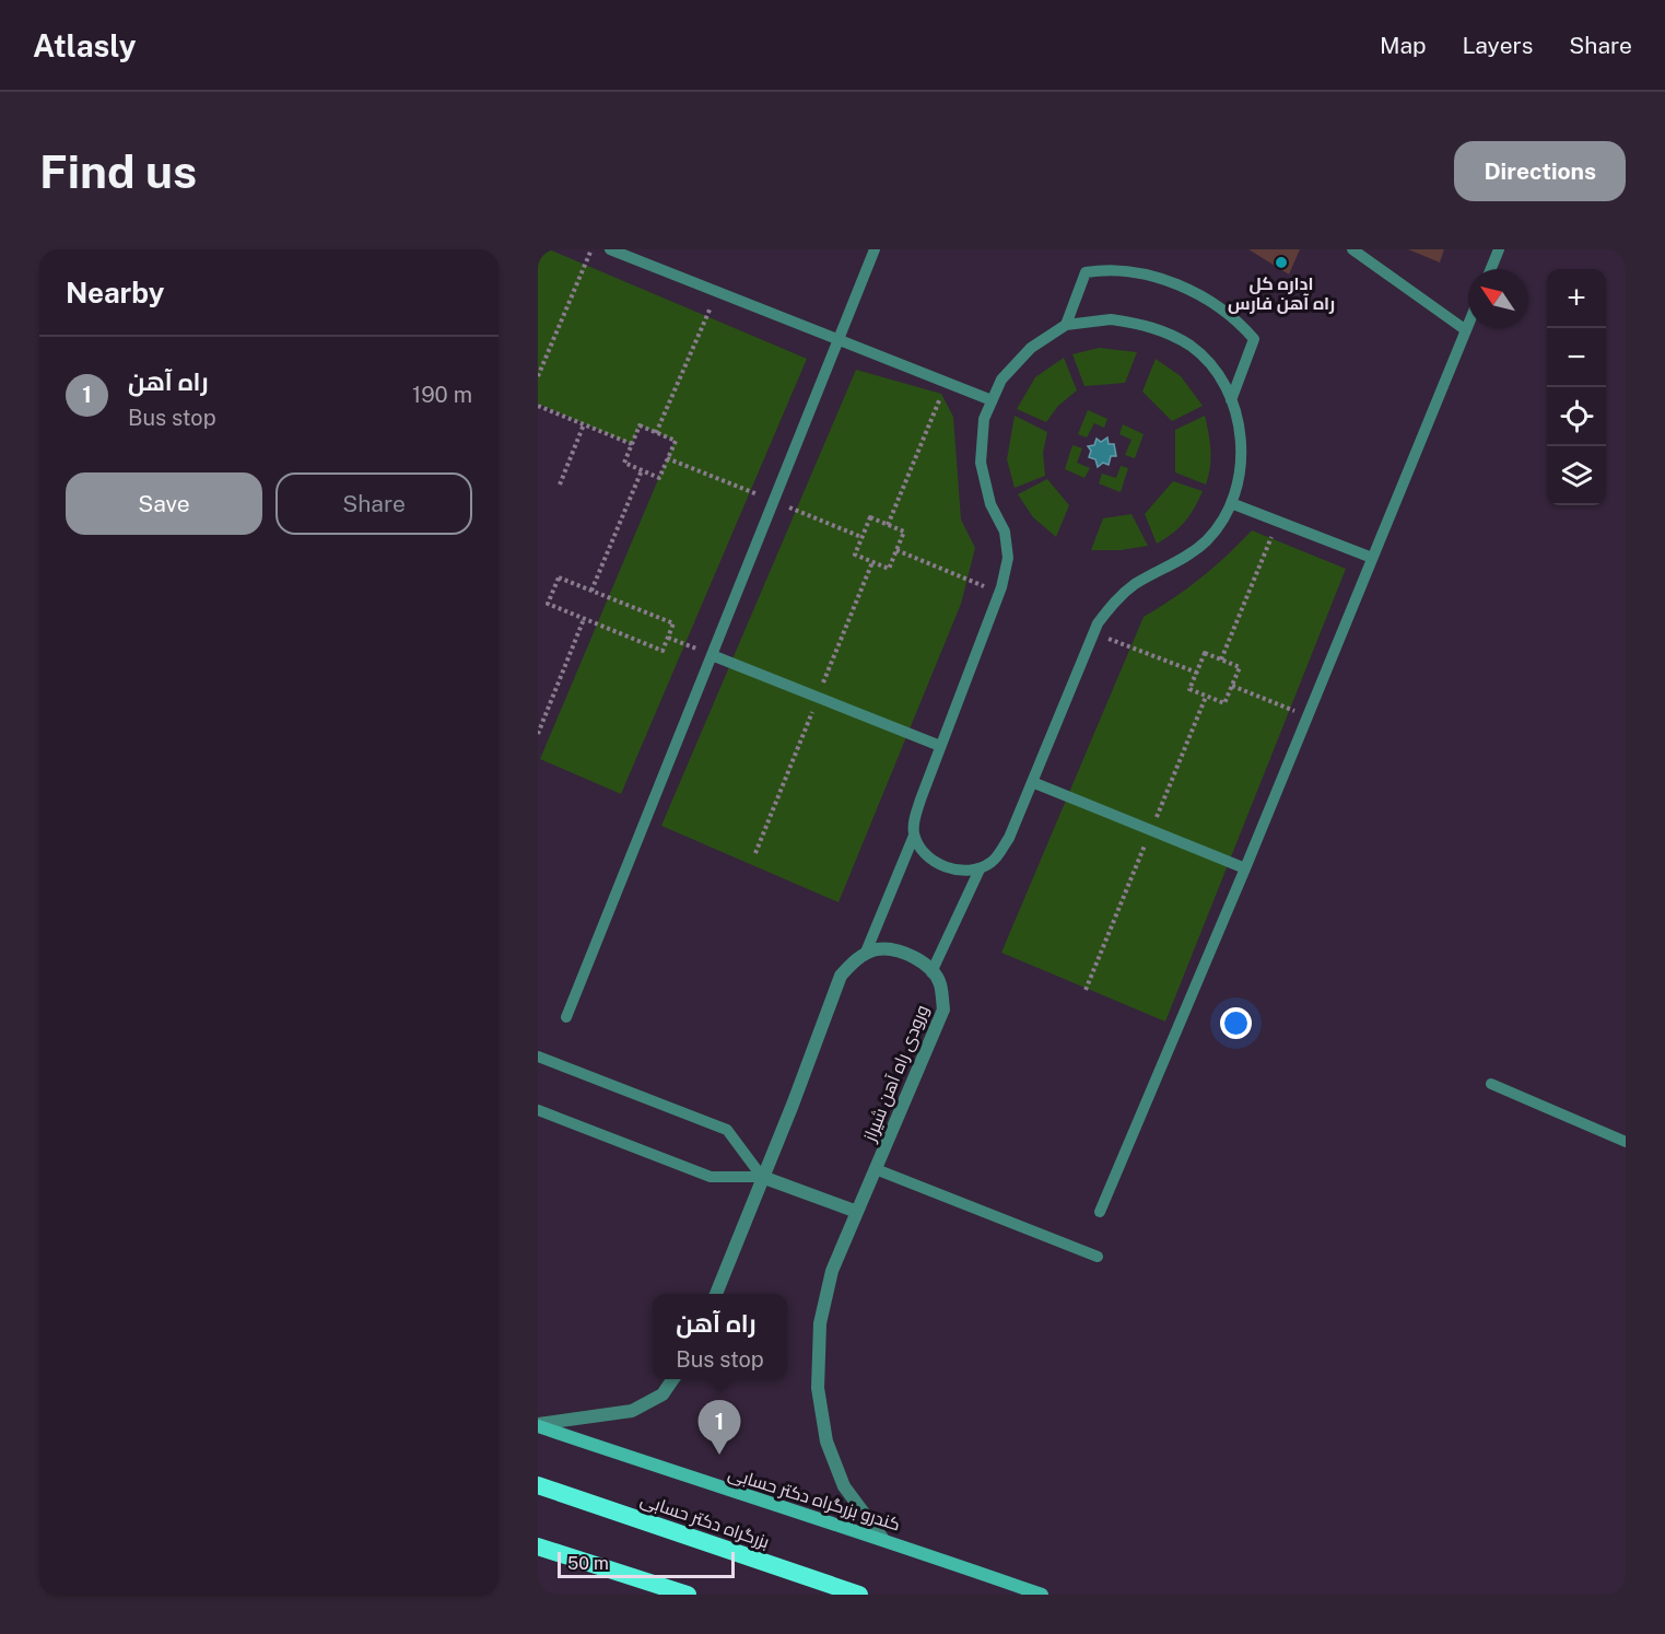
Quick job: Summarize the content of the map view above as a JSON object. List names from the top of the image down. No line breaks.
{"streets":{"highway":["بزرگراه دکتر حسابی"],"main road":["کندرو بزرگراه دکتر حسابی"],"street":["ورودی راه آهن شیراز"]},"crossings":[["ورودی راه آهن شیراز","کندرو بزرگراه دکتر حسابی"]],"places":["اداره کل راه آهن فارس"],"scale_bar":"50 m","north":"top left","page":{"header":"Atlasly","nav":["Map","Layers","Share"],"buttons":["Directions",["Save","Share"]],"title":"Find us","heading":"Nearby","map_buttons":["+","−"],"list":[{"mark":"1","name":"راه آهن","note":"Bus stop","value":"190 m"}],"popup":["راه آهن","Bus stop"],"pins":"1","scale":"50 m"}}
